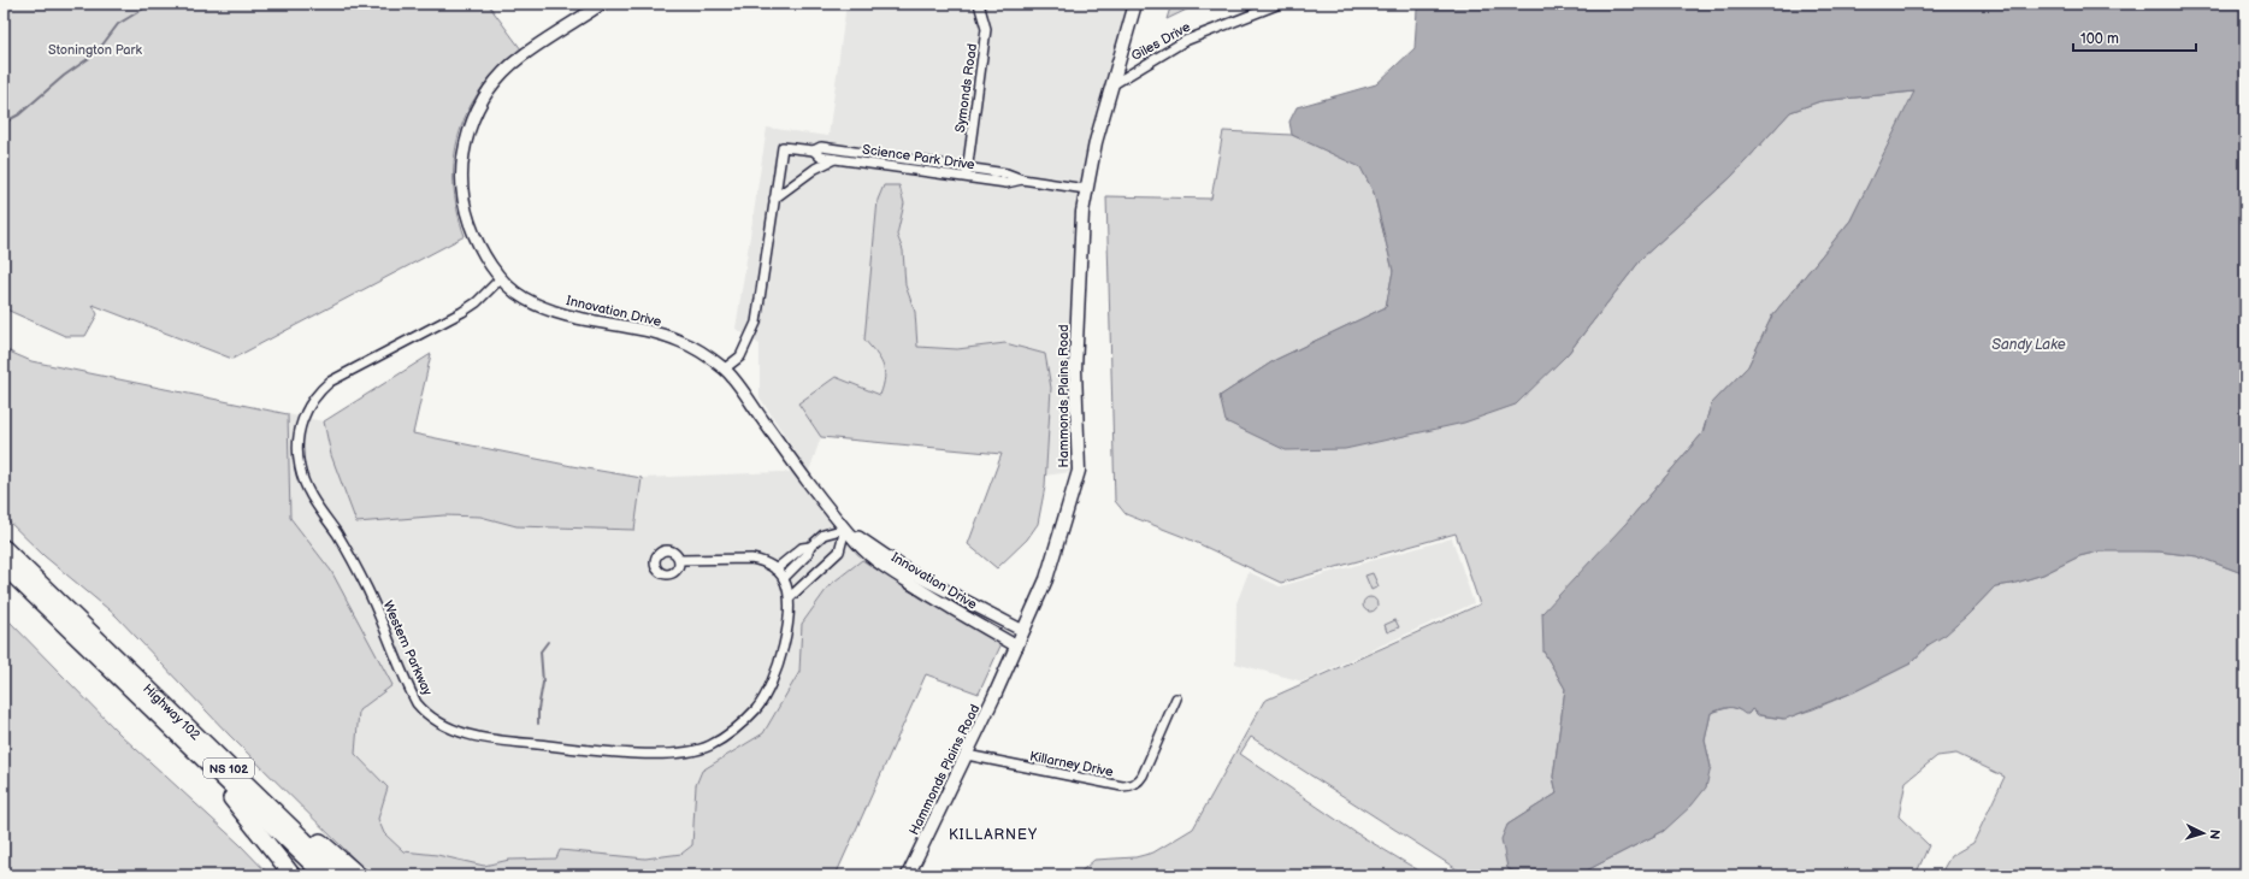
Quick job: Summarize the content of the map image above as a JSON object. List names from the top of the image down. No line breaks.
{"streets":{"highway":["Highway 102","NS 102"],"main road":["Hammonds Plains Road"],"street":["Giles Drive","Symonds Road","Science Park Drive","Innovation Drive","Western Parkway","Killarney Drive"]},"crossings":[["Giles Drive","Hammonds Plains Road"],["Symonds Road","Science Park Drive"],["Science Park Drive","Hammonds Plains Road"],["Innovation Drive","Hammonds Plains Road"],["Innovation Drive","Western Parkway"],["Hammonds Plains Road","Killarney Drive"]],"districts":["KILLARNEY"],"water":["Sandy Lake"],"parks":["Stonington Park"],"scale_bar":"100 m","north":"right"}
